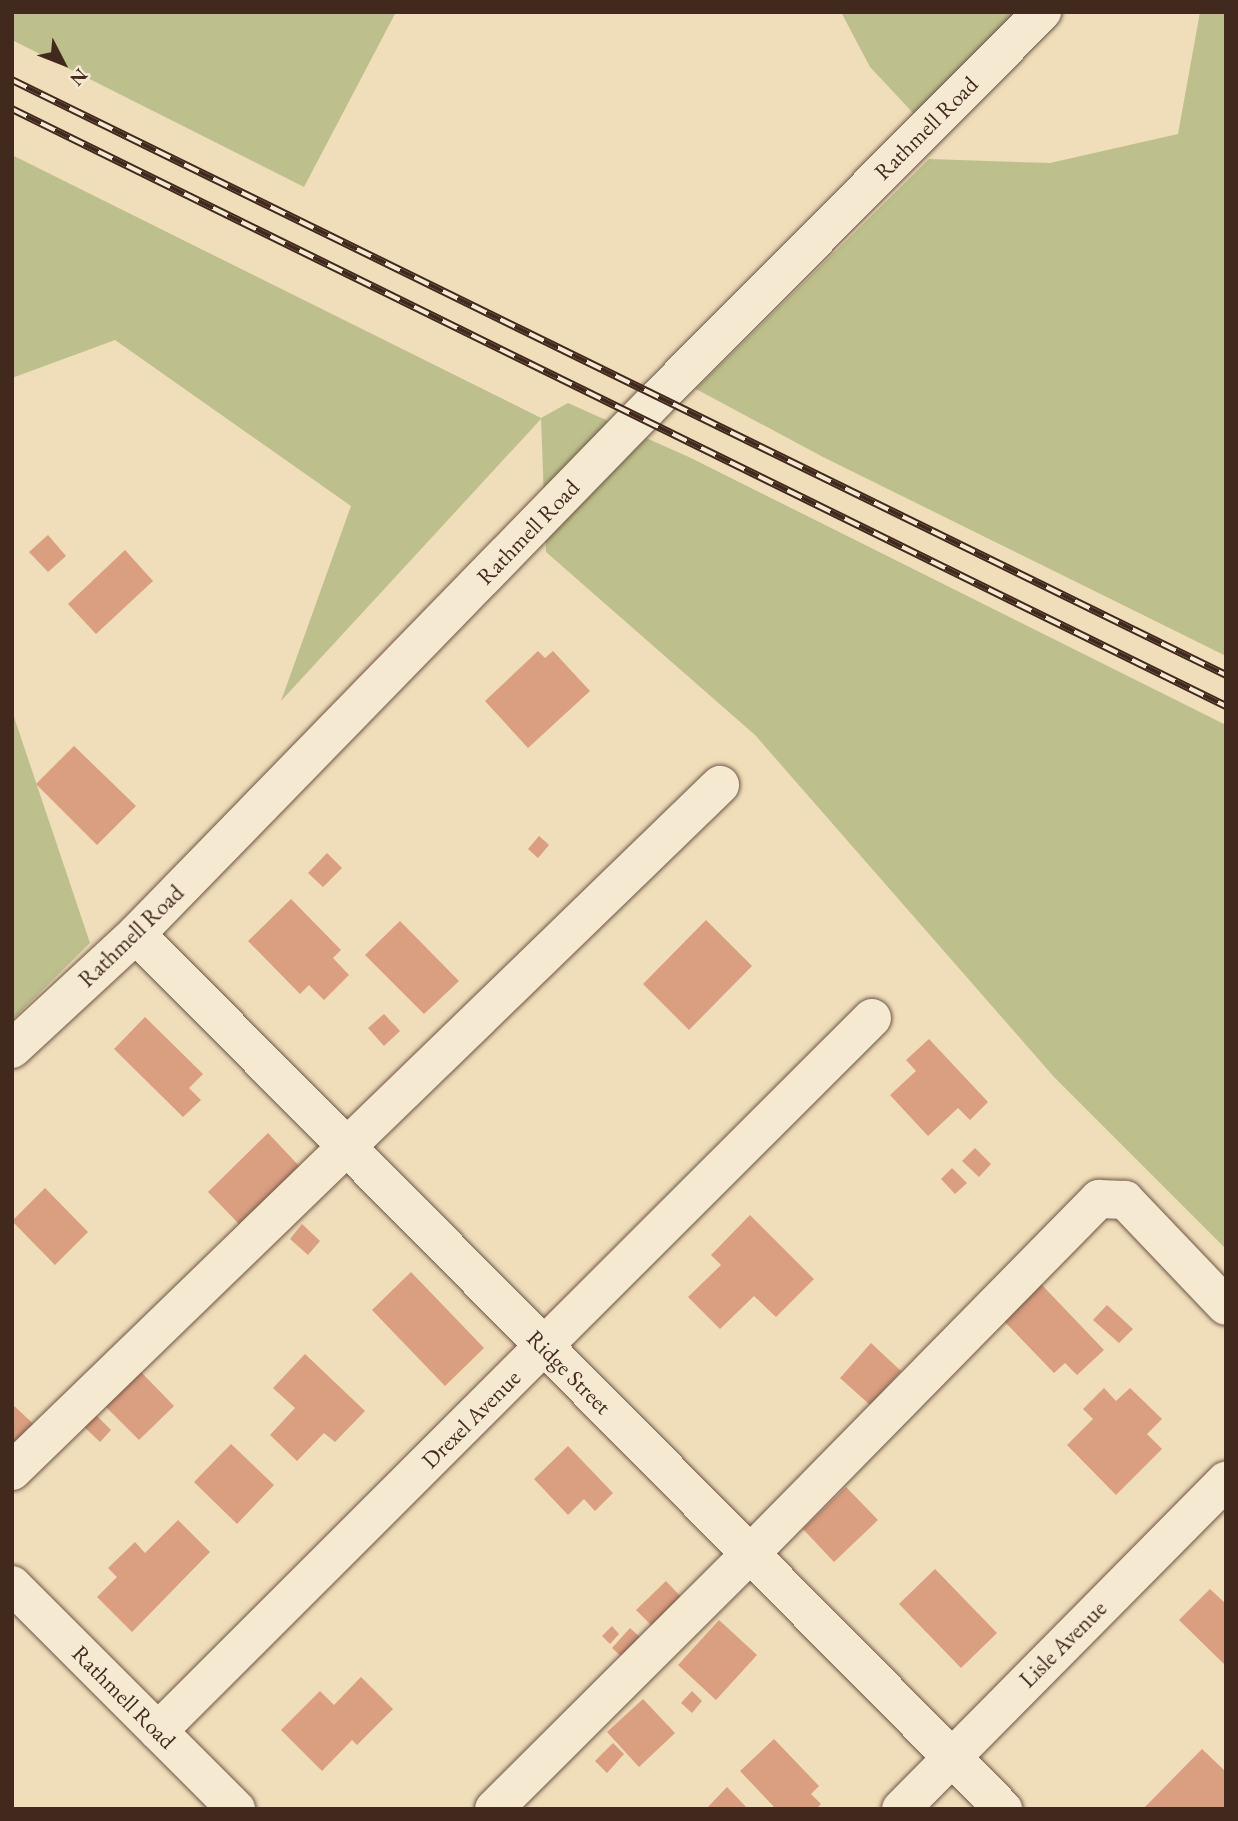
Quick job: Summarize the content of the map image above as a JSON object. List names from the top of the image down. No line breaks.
{"streets":{"street":["Rathmell Road","Ridge Street","Drexel Avenue","Lisle Avenue"]},"crossings":[["Rathmell Road","Ridge Street"],["Rathmell Road","Drexel Avenue"],["Ridge Street","Drexel Avenue"],["Ridge Street","Lisle Avenue"]],"north":"bottom right"}
